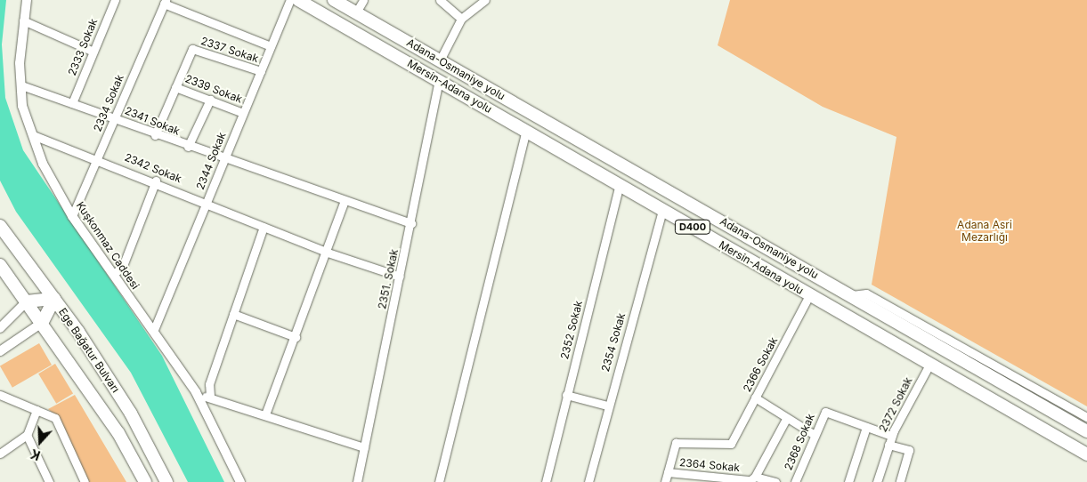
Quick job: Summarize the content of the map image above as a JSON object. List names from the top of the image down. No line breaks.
{"streets":{"main road":["Adana-Osmaniye yolu","Mersin-Adana yolu","D400","Ege Bağatur Bulvarı"],"street":["2333 Sokak","2337 Sokak","2339 Sokak","2334 Sokak","2341 Sokak","2344 Sokak","2342 Sokak","Kuşkonmaz Caddesi","2351. Sokak","2352 Sokak","2354 Sokak","2366 Sokak","2372 Sokak","2368 Sokak","2364 Sokak"]},"crossings":[["2333 Sokak","2341 Sokak"],["2337 Sokak","2339 Sokak"],["2337 Sokak","2344 Sokak"],["Mersin-Adana yolu","2351. Sokak"],["Mersin-Adana yolu","2352 Sokak"],["Mersin-Adana yolu","2354 Sokak"],["Mersin-Adana yolu","2366 Sokak"],["Mersin-Adana yolu","2372 Sokak"],["2339 Sokak","2344 Sokak"],["2334 Sokak","2341 Sokak"],["2334 Sokak","2342 Sokak"],["2334 Sokak","Kuşkonmaz Caddesi"],["2341 Sokak","2344 Sokak"],["2341 Sokak","Kuşkonmaz Caddesi"],["2341 Sokak","2351. Sokak"],["2344 Sokak","2342 Sokak"],["2344 Sokak","Kuşkonmaz Caddesi"],["2342 Sokak","Kuşkonmaz Caddesi"],["2342 Sokak","2351. Sokak"],["2366 Sokak","2364 Sokak"]],"parks":["Adana Asri Mezarlığı"],"north":"bottom"}
